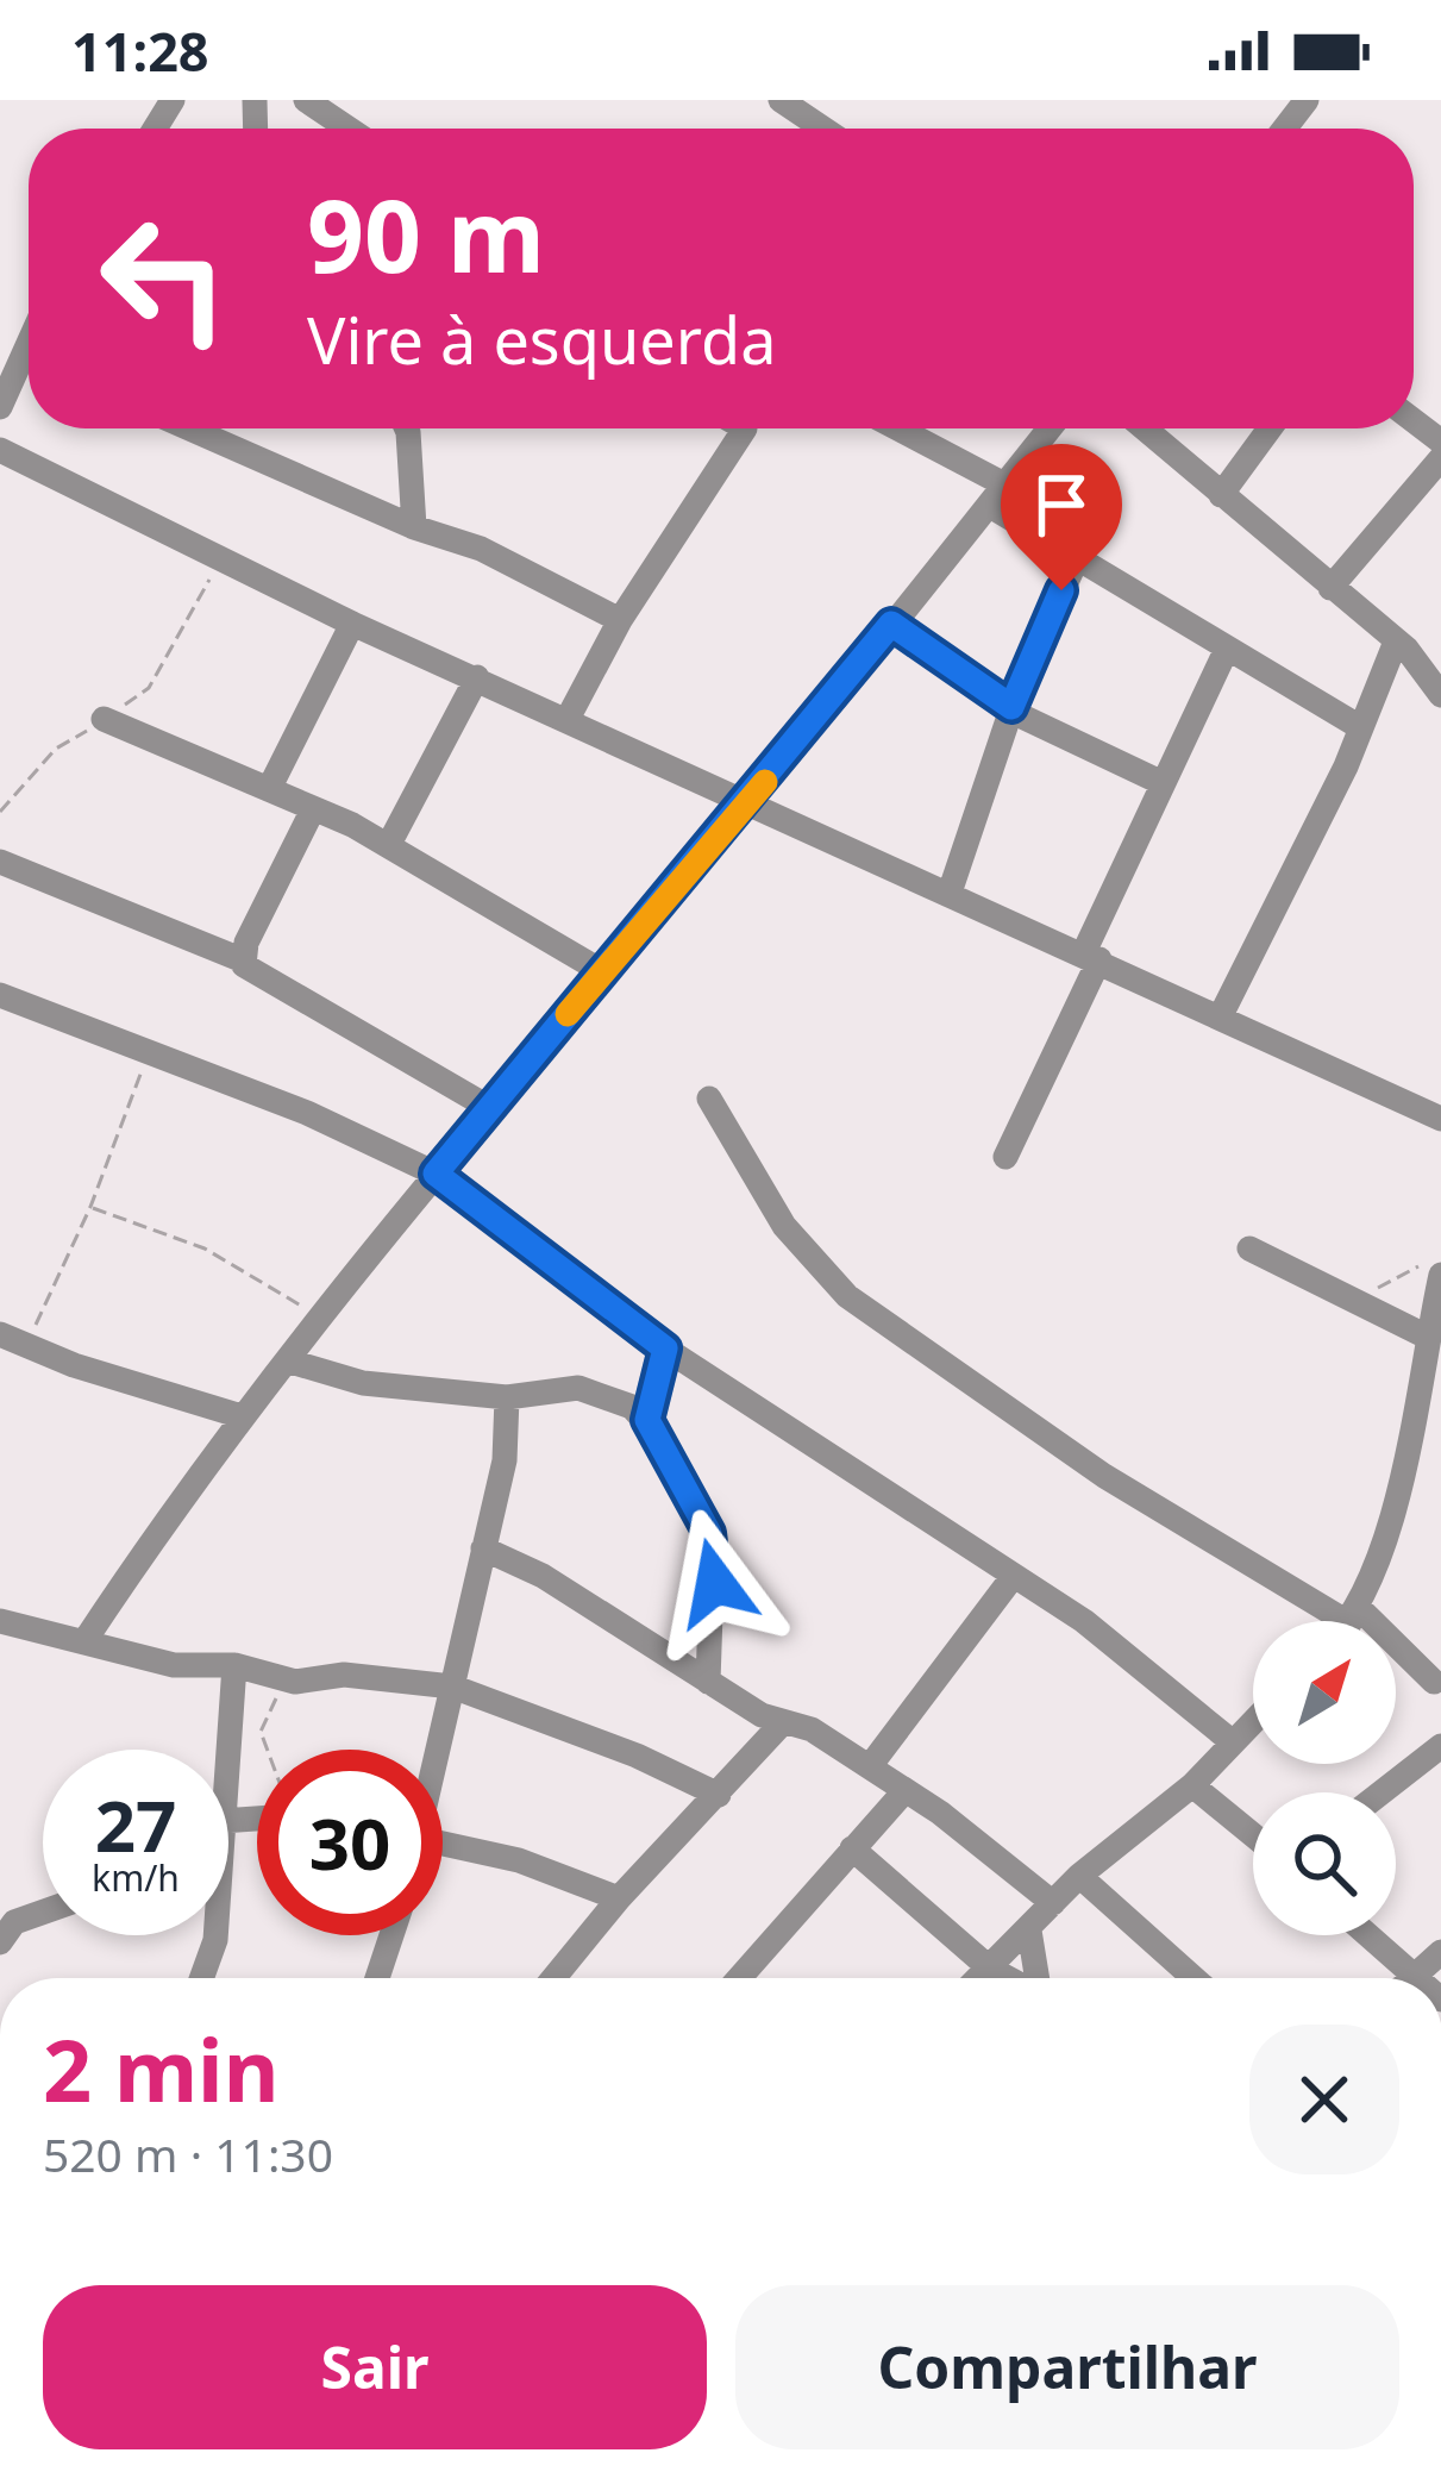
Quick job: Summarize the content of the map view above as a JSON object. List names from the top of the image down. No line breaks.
{"north":"top right","page":{"status":"11:28","turn":["90 m","Vire à esquerda"],"speed":"27 km/h","limit":"30","heading":["2 min","520 m · 11:30"],"buttons":["Sair","Compartilhar"]}}
